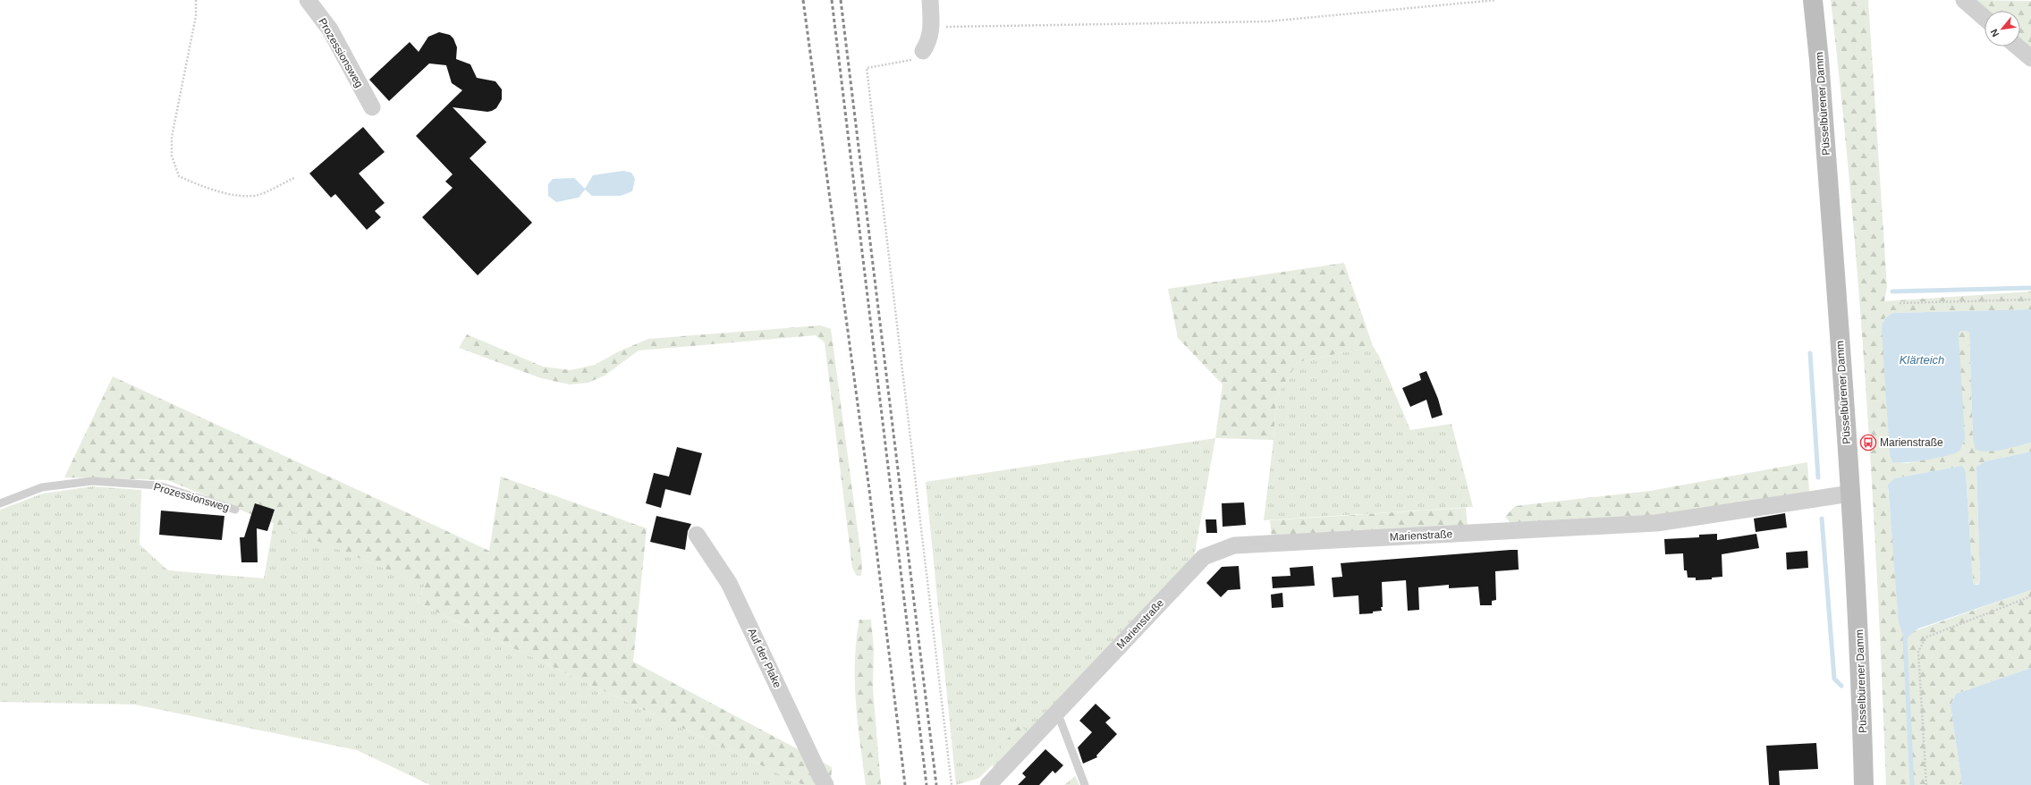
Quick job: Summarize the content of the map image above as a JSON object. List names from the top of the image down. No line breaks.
{"streets":{"main road":["Püsselbürener Damm"],"street":["Prozessionsweg","Marienstraße","Auf der Plake"]},"crossings":[["Püsselbürener Damm","Marienstraße"]],"water":["Klärteich"],"places":{"bus stop":["Marienstraße"]},"north":"bottom left"}
